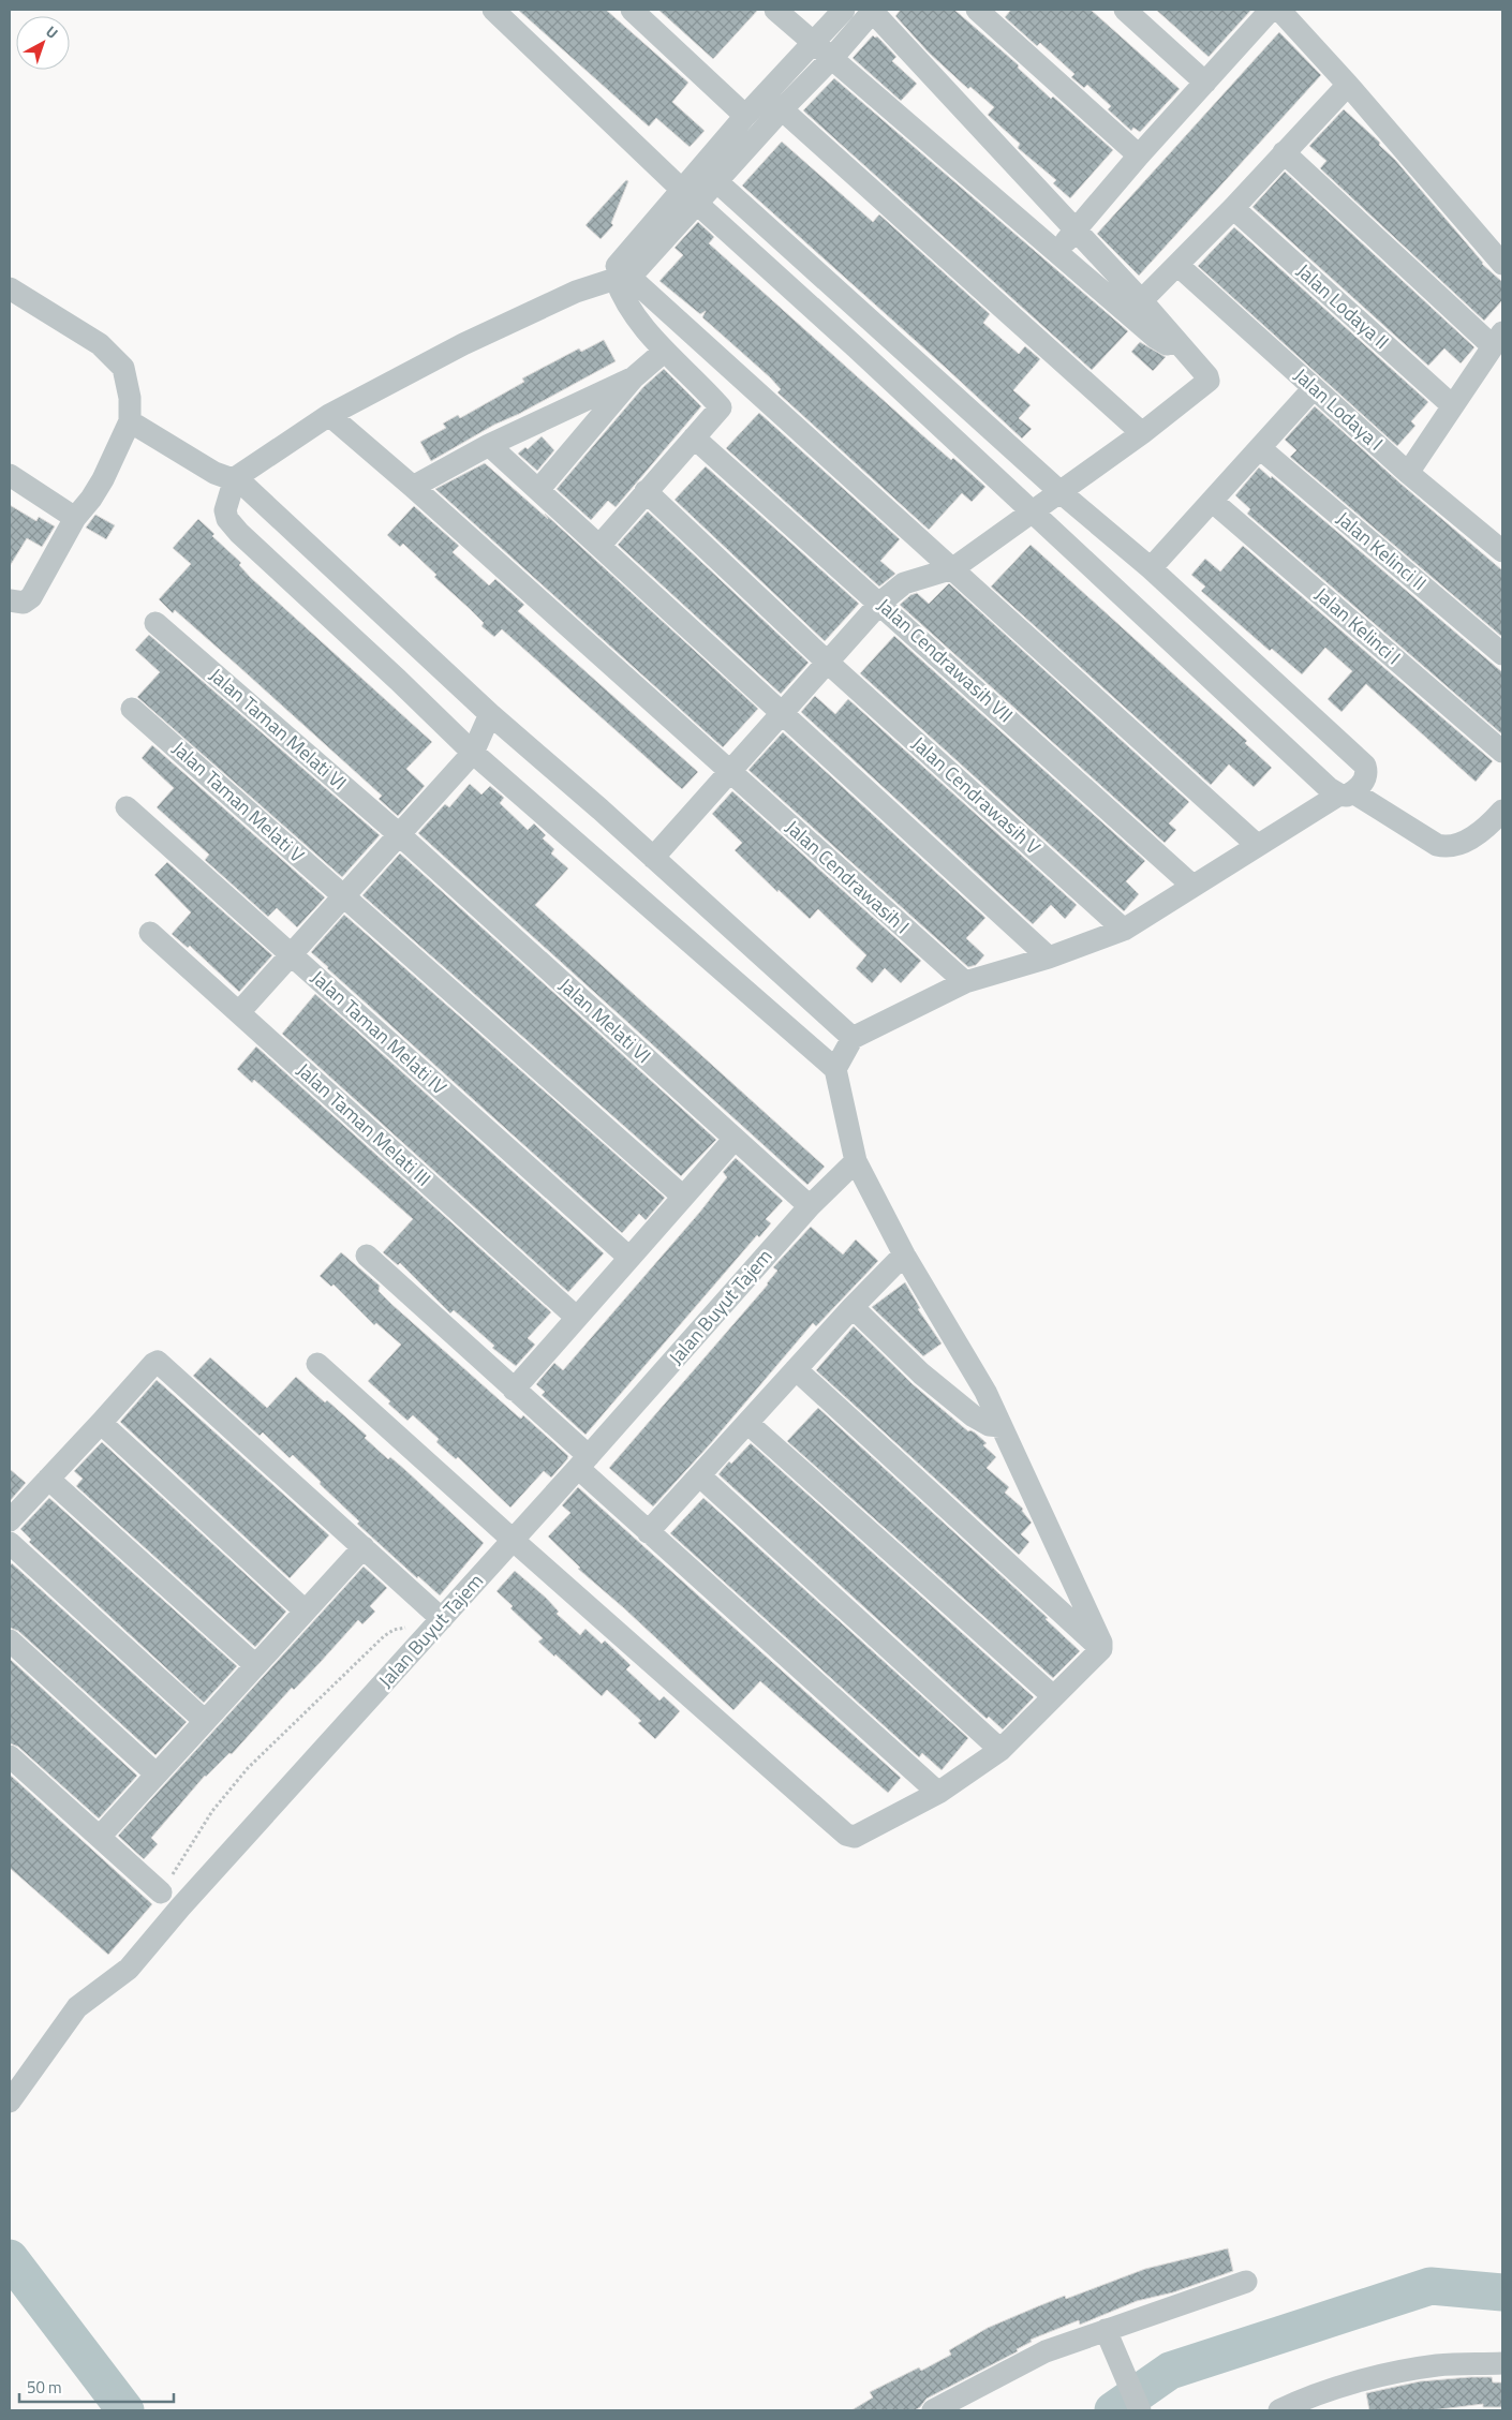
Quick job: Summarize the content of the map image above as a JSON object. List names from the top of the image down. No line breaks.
{"streets":{"street":["Jalan Lodaya II","Jalan Lodaya I","Jalan Kelinci II","Jalan Kelinci I","Jalan Cendrawasih VII","Jalan Taman Melati VI","Jalan Cendrawasih V","Jalan Taman Melati V","Jalan Cendrawasih I","Jalan Melati VI","Jalan Taman Melati IV","Jalan Taman Melati III","Jalan Buyut Tajem"]},"crossings":[["Jalan Taman Melati VI","Jalan Melati VI"],["Jalan Melati VI","Jalan Buyut Tajem"]],"scale_bar":"50 m","north":"top right"}
